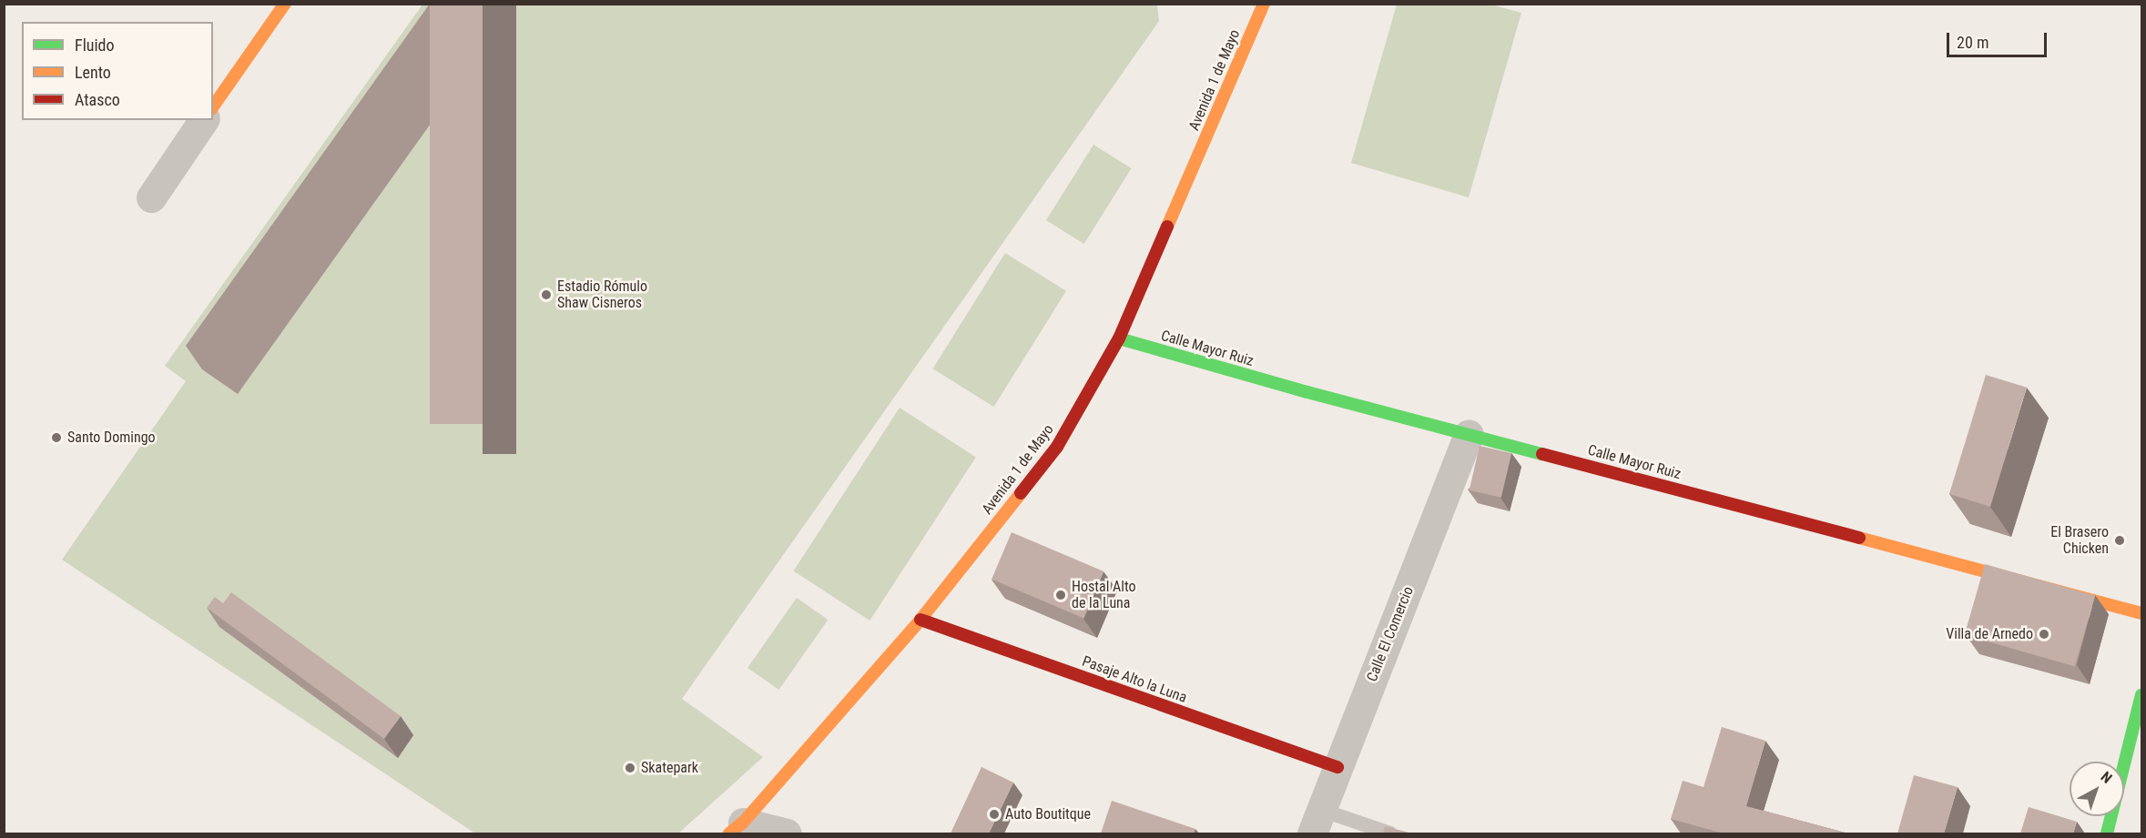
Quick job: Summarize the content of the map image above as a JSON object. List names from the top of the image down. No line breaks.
{"streets":{"street":["Avenida 1 de Mayo","Calle Mayor Ruiz","Calle El Comercio","Pasaje Alto la Luna"]},"crossings":[["Avenida 1 de Mayo","Calle Mayor Ruiz"],["Avenida 1 de Mayo","Pasaje Alto la Luna"],["Calle Mayor Ruiz","Calle El Comercio"],["Calle El Comercio","Pasaje Alto la Luna"]],"places":["Estadio Rómulo Shaw Cisneros","Santo Domingo","El Brasero Chicken","Hostal Alto de la Luna","Villa de Arnedo","Skatepark","Auto Boutitque"],"legend":["Fluido","Lento","Atasco"],"scale_bar":"20 m","north":"top right"}
